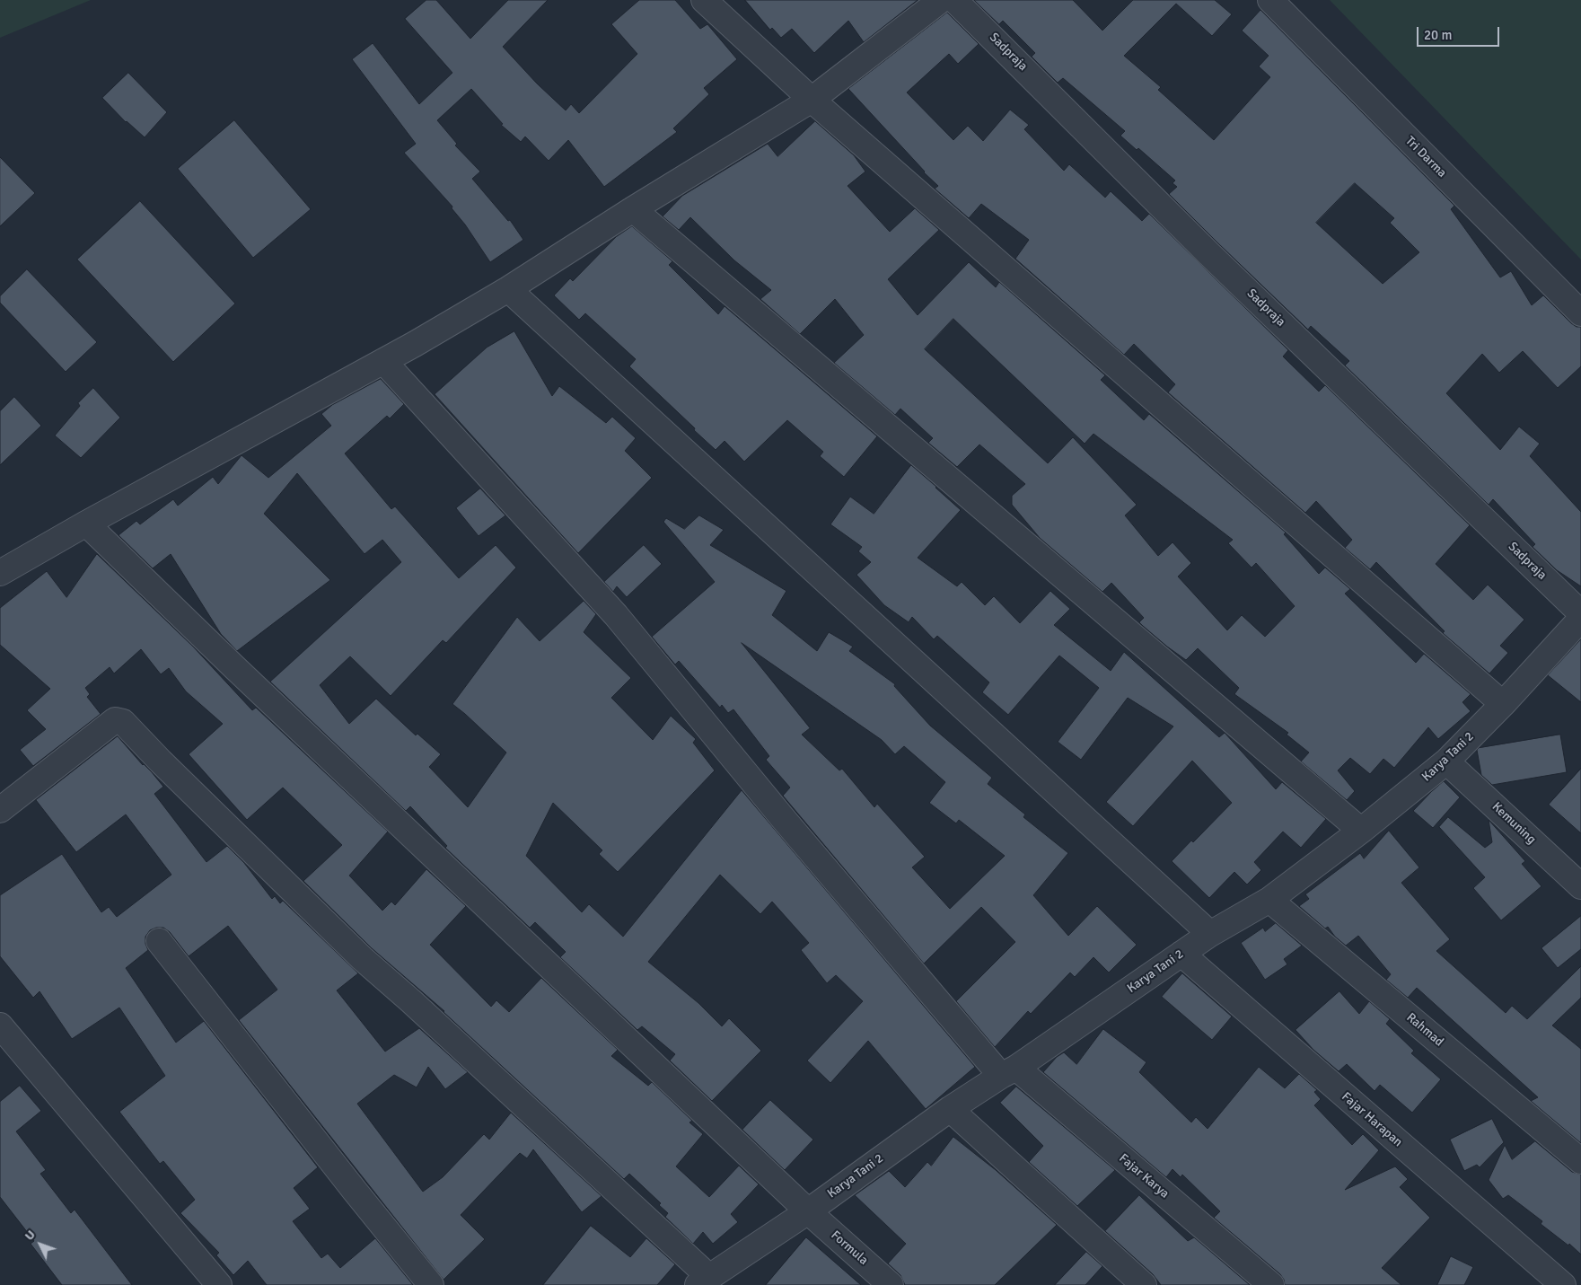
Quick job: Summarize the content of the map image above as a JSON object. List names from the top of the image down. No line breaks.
{"streets":{"street":["Sadpraja","Tri Darma","Karya Tani 2","Kemuning","Rahmad","Fajar Harapan","Fajar Karya","Formula"]},"crossings":[["Karya Tani 2","Kemuning"],["Karya Tani 2","Rahmad"],["Karya Tani 2","Fajar Harapan"],["Karya Tani 2","Fajar Karya"],["Karya Tani 2","Formula"]],"scale_bar":"20 m","north":"top left"}
